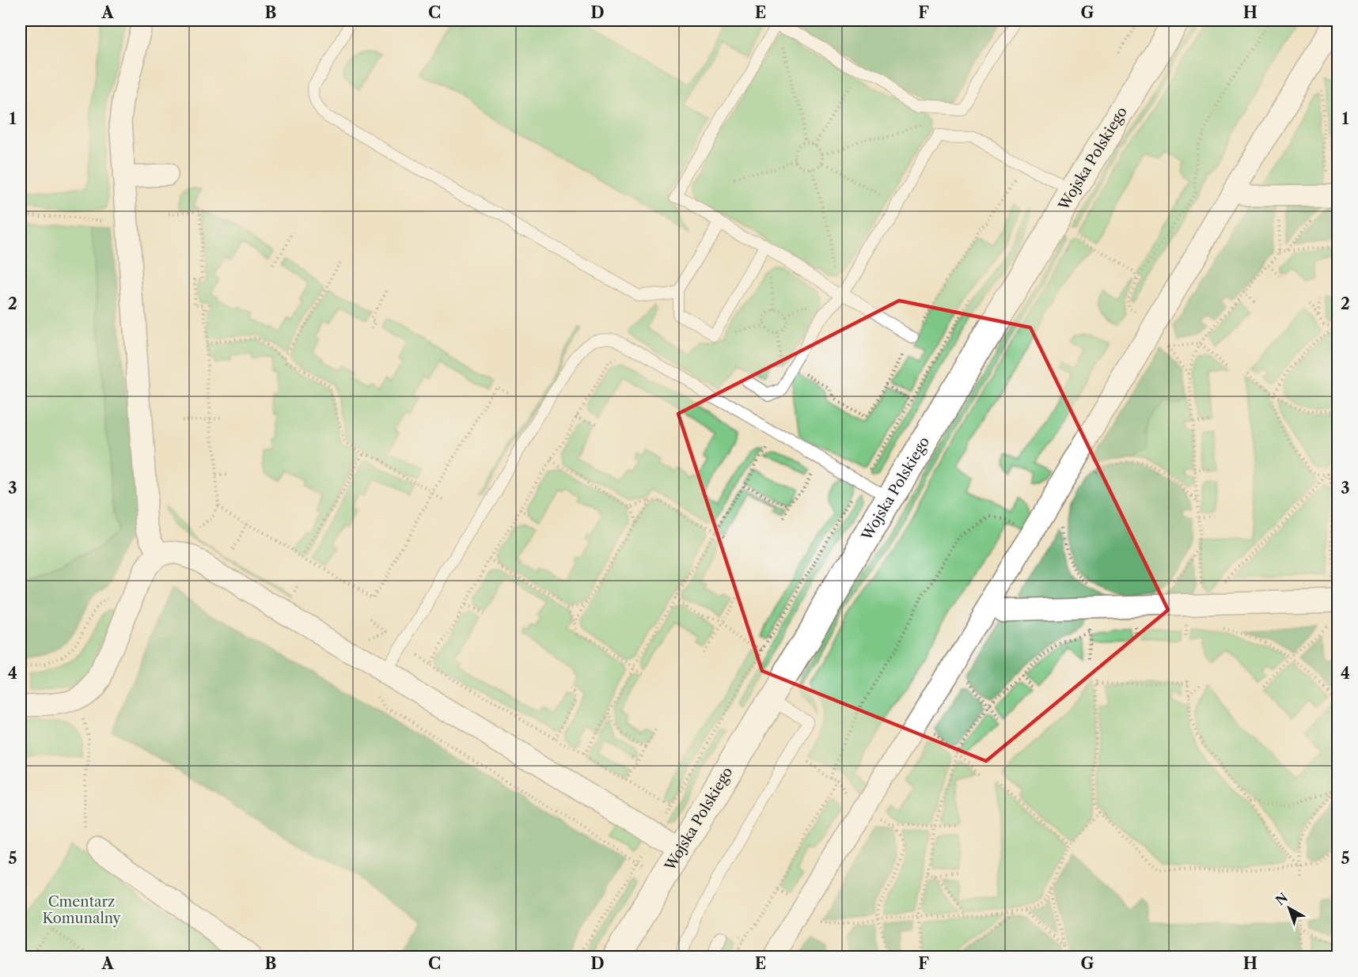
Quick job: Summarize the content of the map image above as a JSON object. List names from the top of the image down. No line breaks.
{"streets":{"main road":["Wojska Polskiego"]},"parks":["Cmentarz Komunalny"],"north":"top left","grid":{"columns":["A","B","C","D","E","F","G","H"],"rows":["1","2","3","4","5"]}}
